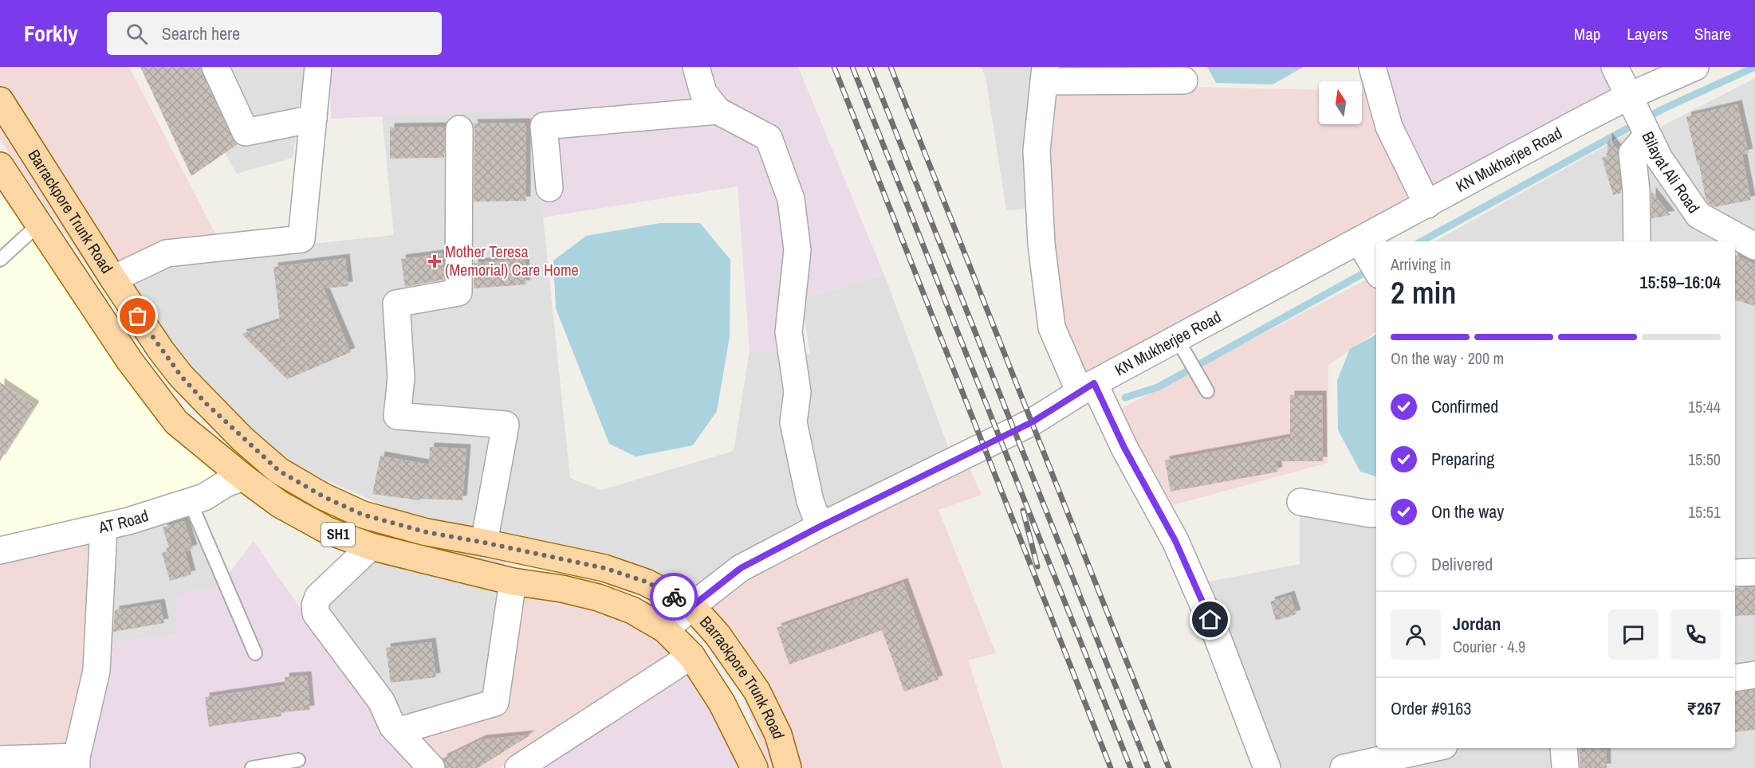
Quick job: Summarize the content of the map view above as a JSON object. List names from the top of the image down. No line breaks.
{"streets":{"main road":["Barrackpore Trunk Road","SH1"],"street":["KN Mukherjee Road","Bilayat Ali Road","AT Road"]},"crossings":[["KN Mukherjee Road","Bilayat Ali Road"],["KN Mukherjee Road","Barrackpore Trunk Road"],["Barrackpore Trunk Road","AT Road"]],"places":{"health":["Mother Teresa (Memorial) Care Home"]},"north":"top","page":{"header":"Forkly","search":"Search here","nav":["Map","Layers","Share"],"heading":["2 min","Arriving in","15:59–16:04"],"panel":["Jordan","Courier · 4.9","Order #9163","₹267"],"bar":"On the way · 200 m","list":[["Confirmed","15:44"],["Preparing","15:50"],["On the way","15:51"],"Delivered"]}}
